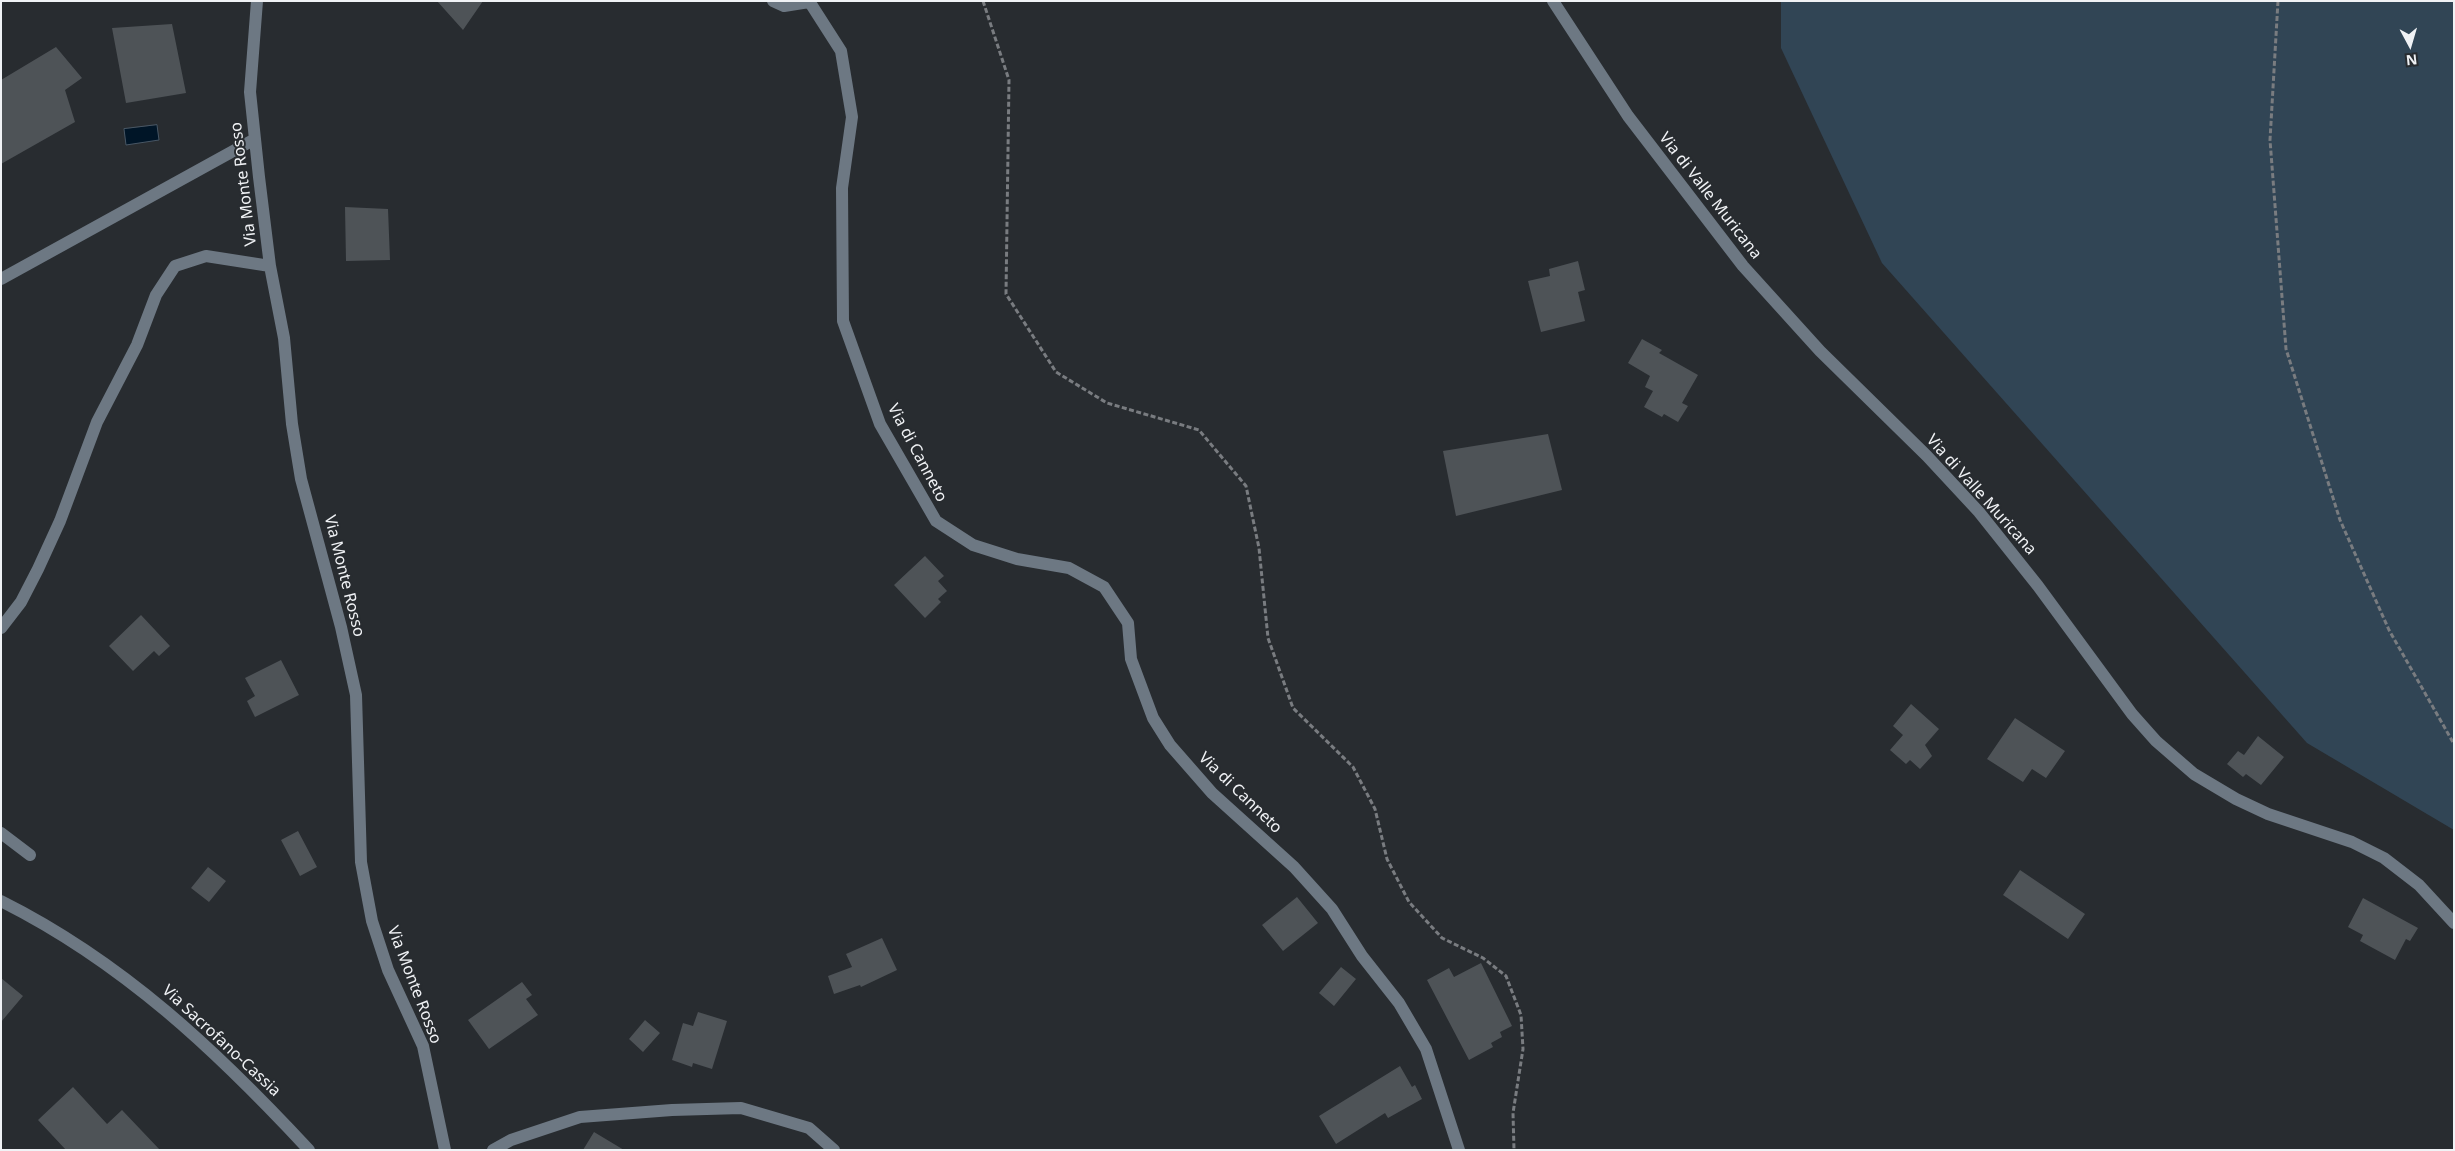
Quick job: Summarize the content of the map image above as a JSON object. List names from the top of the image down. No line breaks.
{"streets":{"street":["Via Monte Rosso","Via di Valle Muricana","Via di Canneto","Via Sacrofano-Cassia"]},"north":"bottom"}
